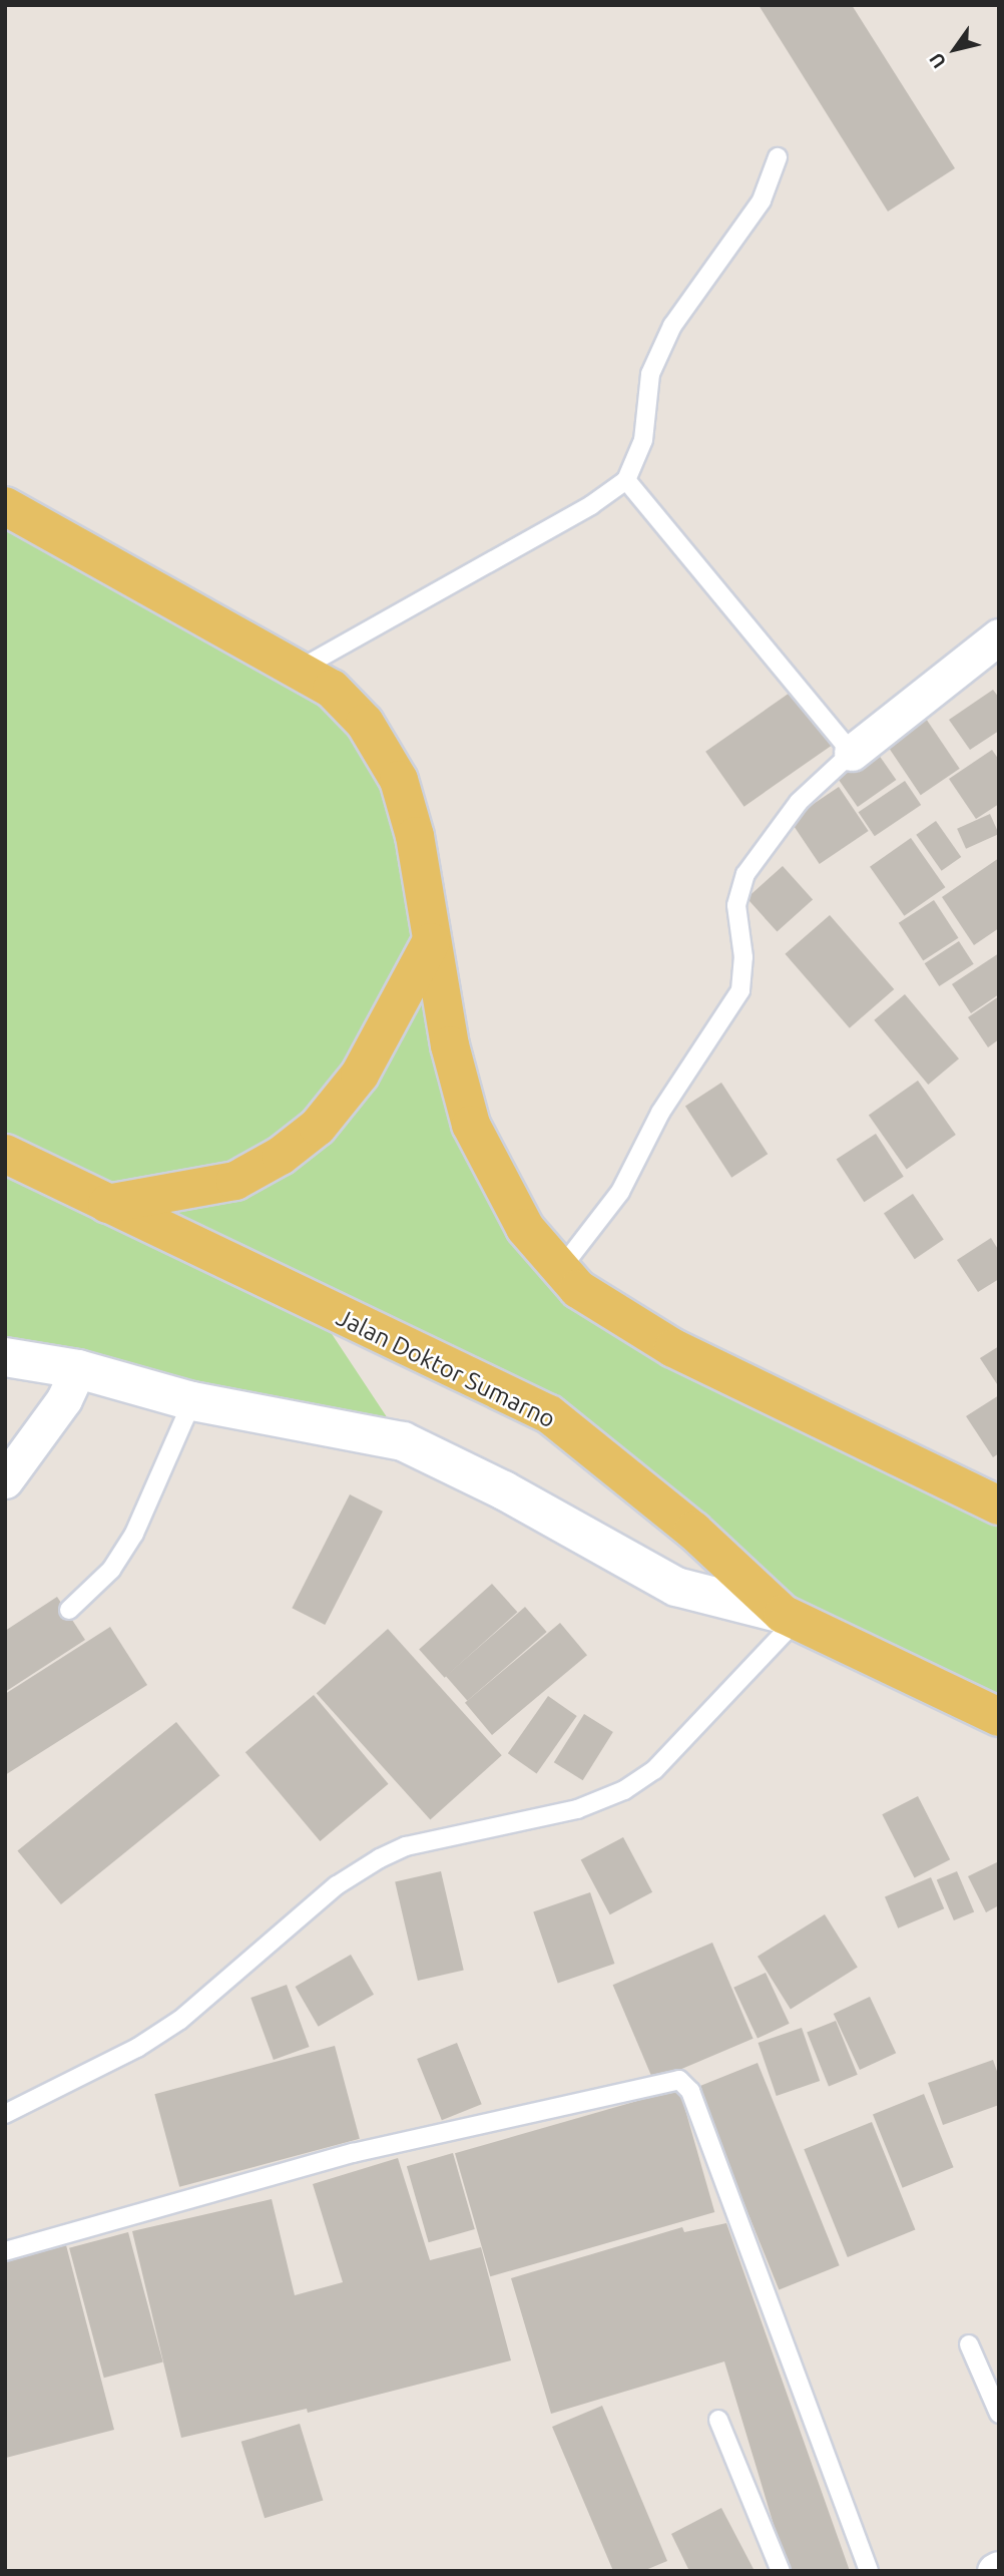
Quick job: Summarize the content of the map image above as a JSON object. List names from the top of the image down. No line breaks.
{"streets":{"main road":["Jalan Doktor Sumarno"]},"north":"bottom left"}
